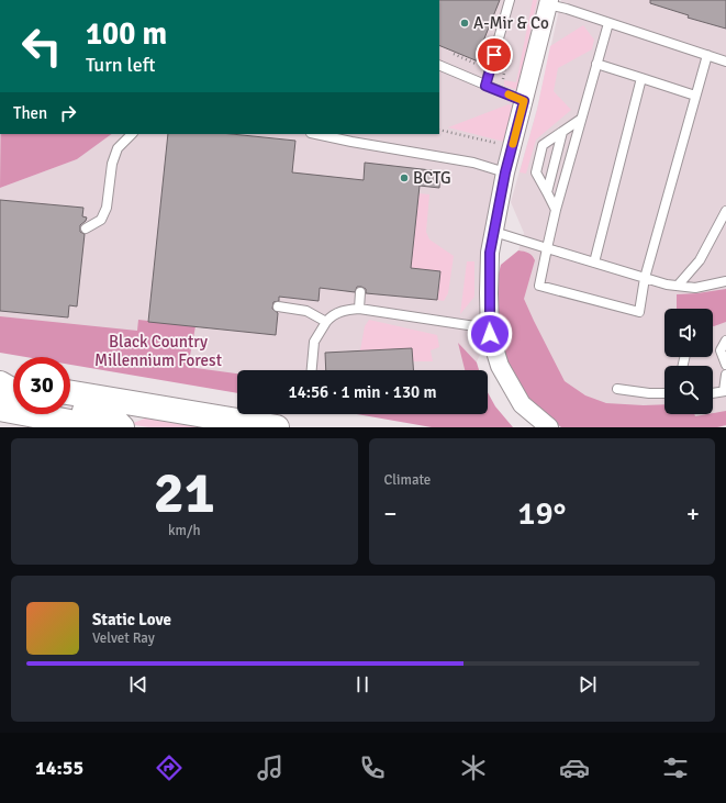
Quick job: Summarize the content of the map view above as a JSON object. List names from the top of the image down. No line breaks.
{"parks":["Black Country Millennium Forest"],"places":["A-Mir & Co","BCTG"],"page":{"turn":["100 m","Turn left"],"then":"Then","limit":"30","trip":"14:56 · 1 min · 130 m","tile":[["21","km/h"],"Climate"],"heat":["−","19°","+"],"song":["Static Love","Velvet Ray"],"tabs":"14:55"}}
